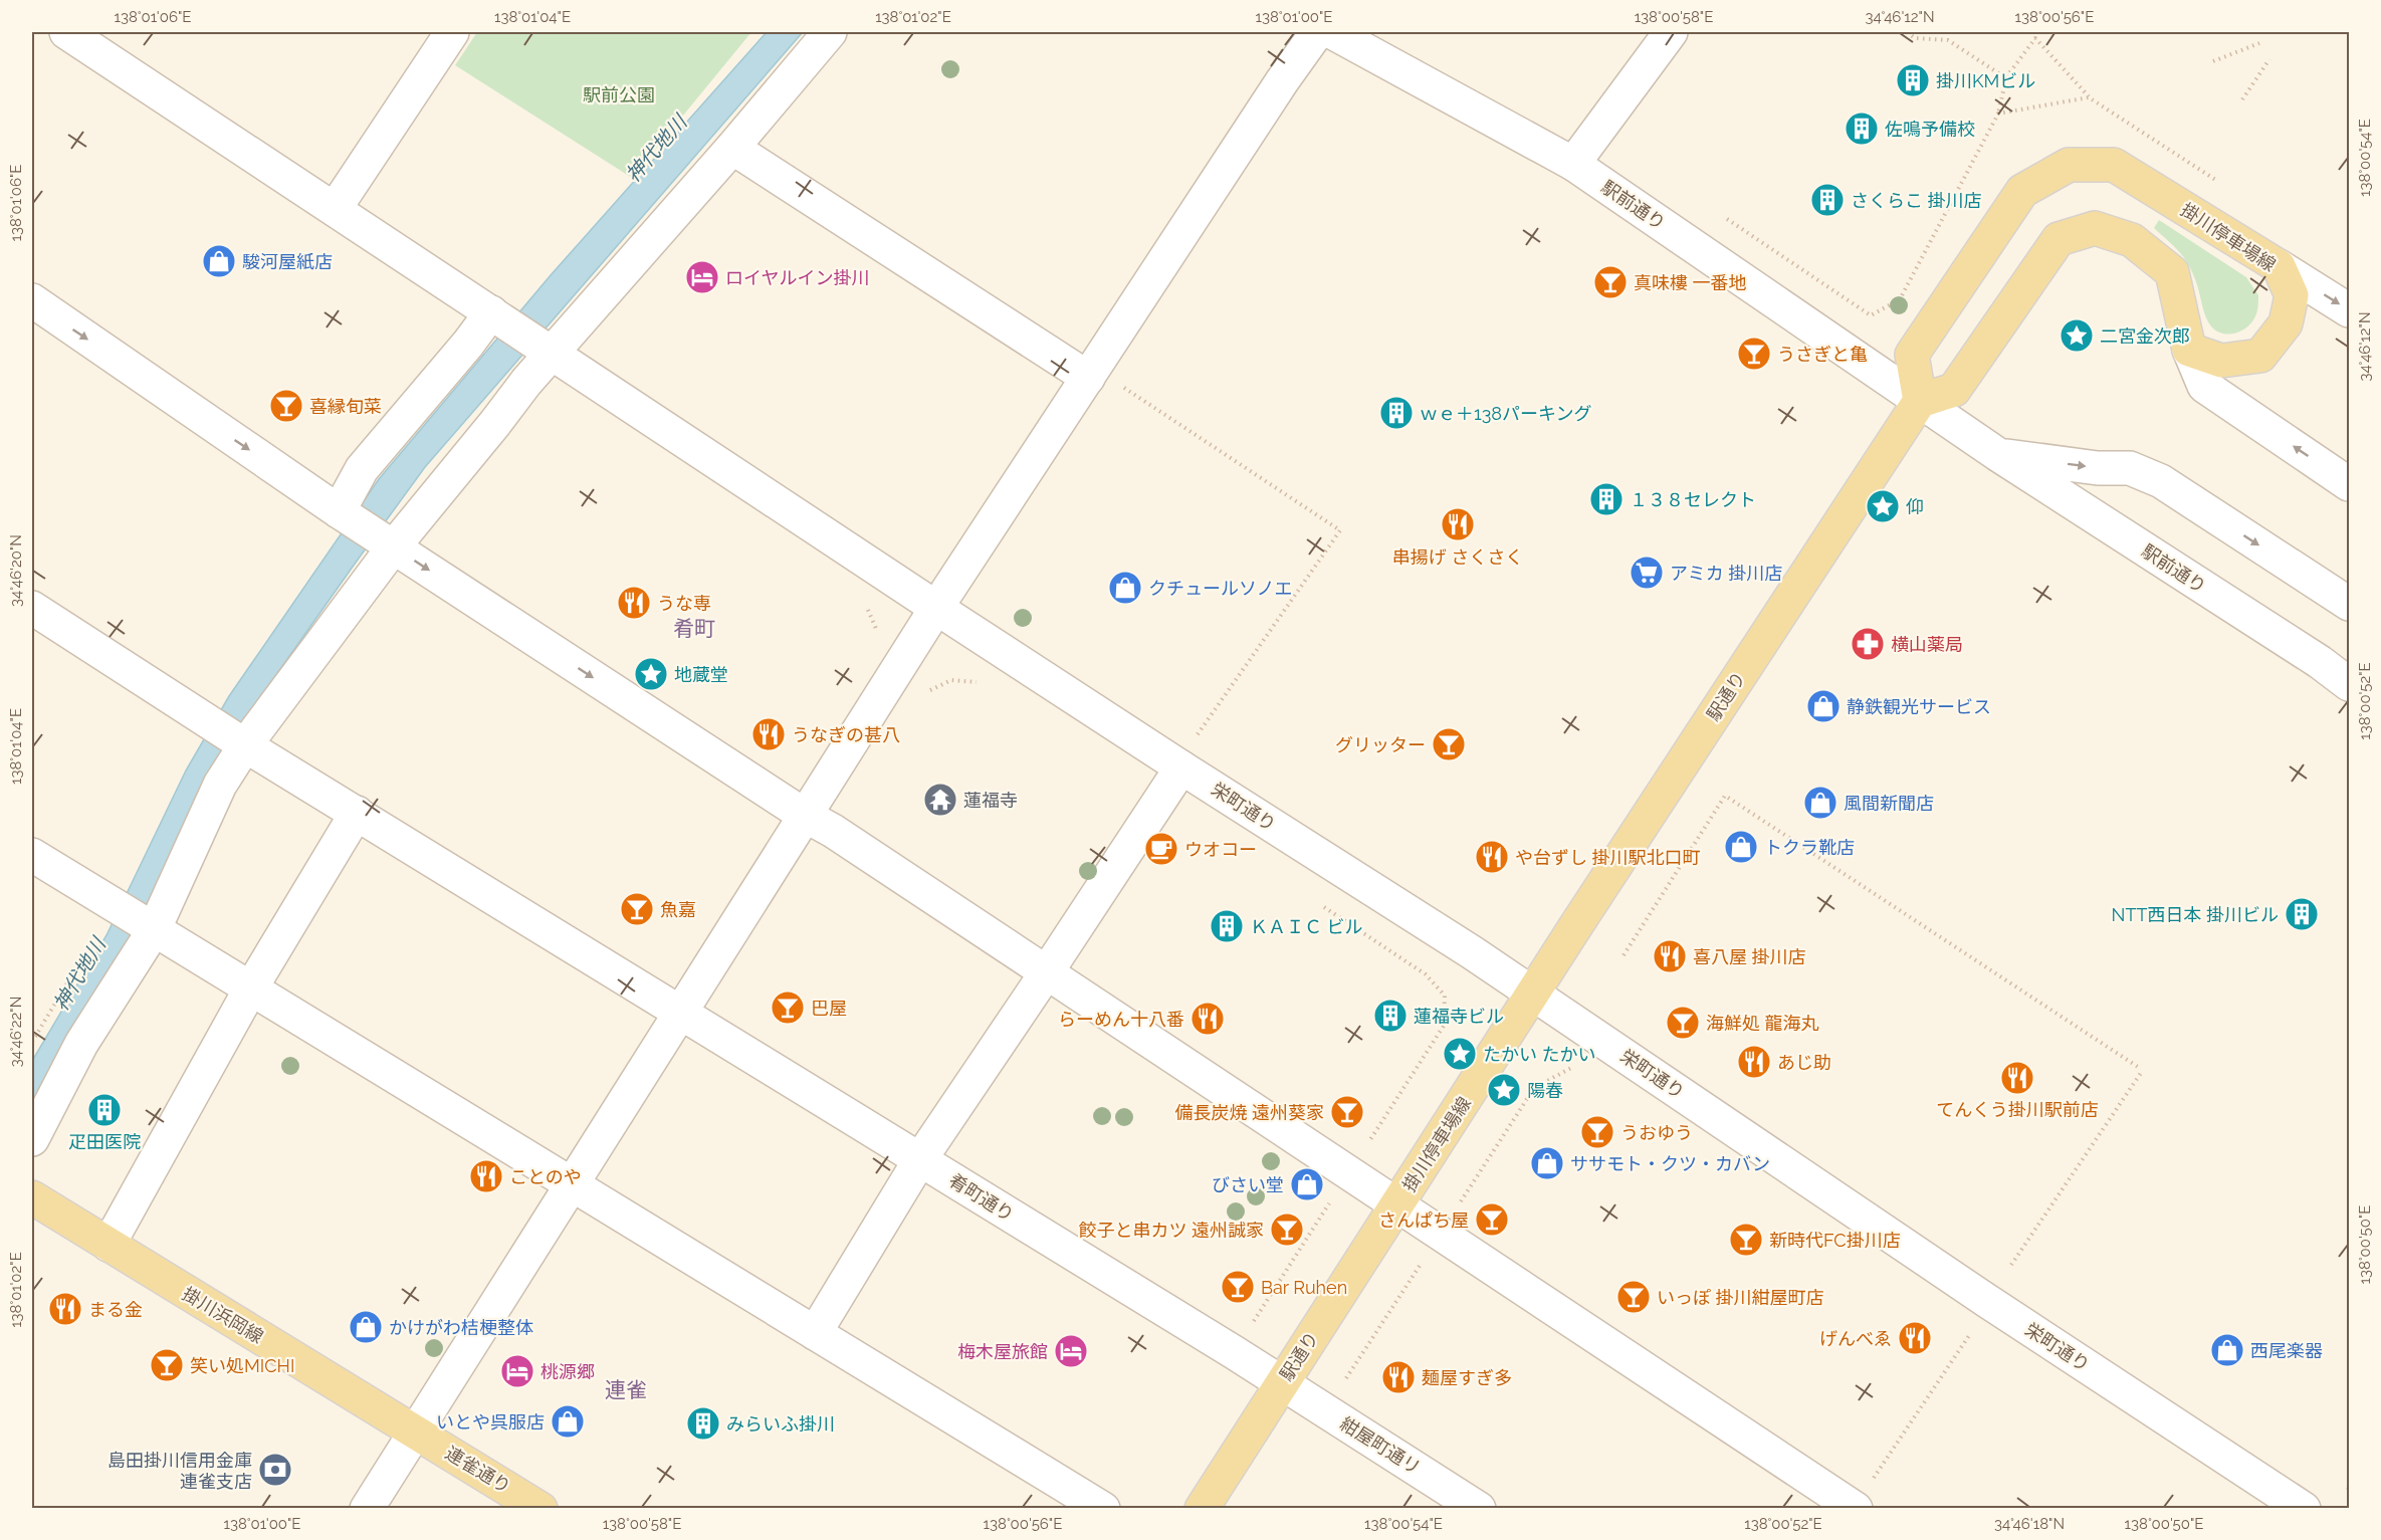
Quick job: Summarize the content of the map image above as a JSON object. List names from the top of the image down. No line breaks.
{"streets":{"main road":["掛川停車場線","駅通り","掛川浜岡線","連雀通り"],"street":["駅前通り","栄町通り","肴町通り","紺屋町通リ"]},"crossings":[["駅前通り","掛川停車場線"],["駅前通り","駅通り"],["掛川停車場線","駅通り"],["掛川停車場線","栄町通り"],["駅通り","栄町通り"],["駅通り","肴町通り"],["駅通り","紺屋町通リ"],["肴町通り","紺屋町通リ"],["掛川浜岡線","連雀通り"]],"districts":["肴町","連雀"],"water":["神代地川"],"parks":["駅前公園"],"places":{"building":["掛川KMビル","佐鳴予備校","さくらこ 掛川店","ｗｅ＋138パーキング","１３８セレクト","NTT西日本 掛川ビル","ＫＡＩＣ ビル","蓮福寺ビル","疋田医院","みらいふ掛川"],"shop":["駿河屋紙店","クチュールソノエ","静鉄観光サービス","風間新聞店","トクラ靴店","ササモト・クツ・カバン","びさい堂","かけがわ桔梗整体","西尾楽器","いとや呉服店"],"hotel":["ロイヤルイン掛川","梅木屋旅館","桃源郷"],"bar":["真味樓 一番地","うさぎと亀","喜縁旬菜","グリッター","魚嘉","巴屋","海鮮処 龍海丸","備長炭焼 遠州葵家","うおゆう","さんぱち屋","餃子と串カツ 遠州誠家","新時代FC掛川店","Bar Ruhen","いっぽ 掛川紺屋町店","笑い処MICHI"],"place":["二宮金次郎","仰","地蔵堂","たかい たかい","陽春"],"restaurant":["串揚げ さくさく","うな専","うなぎの甚八","や台ずし 掛川駅北口町","喜八屋 掛川店","らーめん十八番","あじ助","てんくう掛川駅前店","ことのや","まる金","げんべゑ","麺屋すぎ多"],"supermarket":["アミカ 掛川店"],"pharmacy":["横山薬局"],"temple":["蓮福寺"],"cafe":["ウオコー"],"bank":["島田掛川信用金庫 連雀支店"]},"coordinates":["138°01'06\"E","138°01'04\"E","138°01'02\"E","138°01'00\"E","138°00'58\"E","34°46'12\"N","138°00'56\"E","138°00'54\"E","34°46'20\"N","138°00'52\"E","34°46'22\"N","138°00'50\"E","34°46'18\"N"]}
